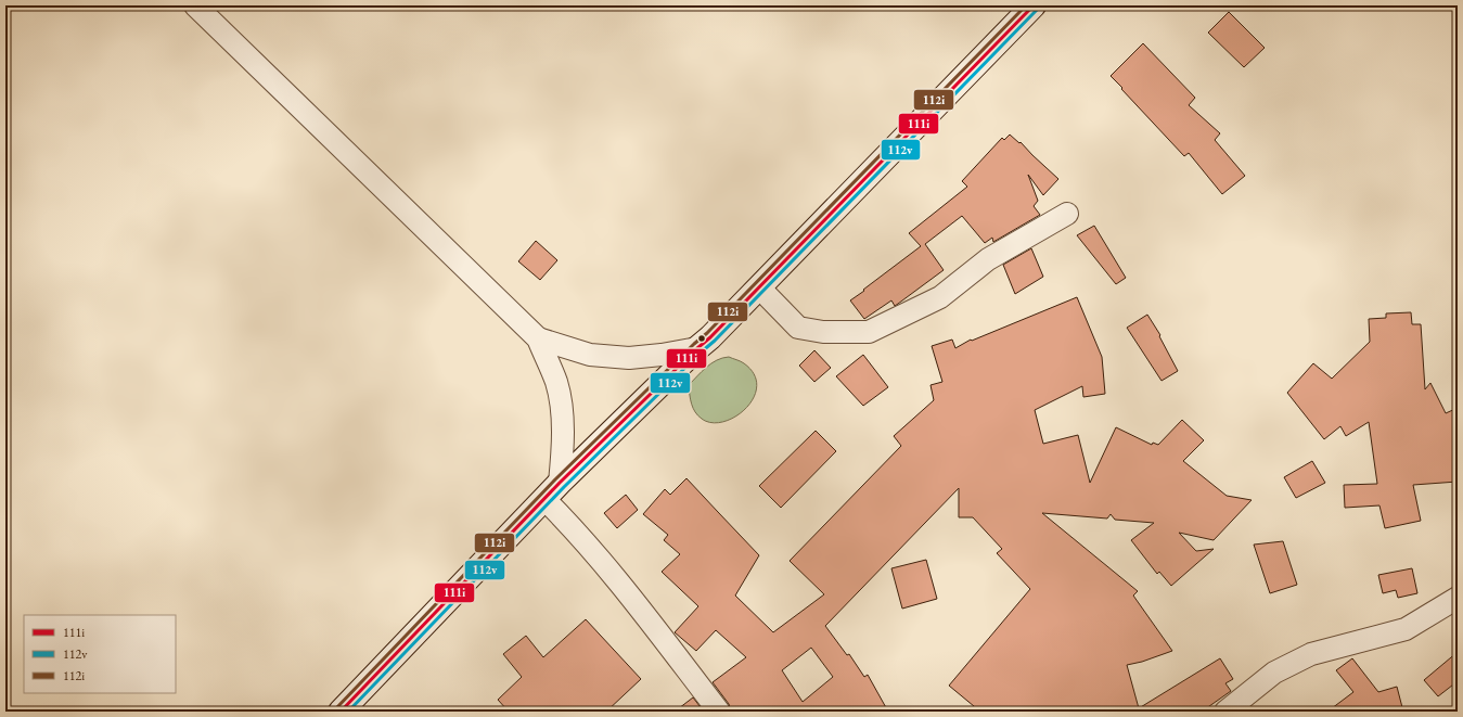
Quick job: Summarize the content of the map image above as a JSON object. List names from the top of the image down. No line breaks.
{"lines":["transit line 111i","transit line 112i","transit line 112v"],"legend":["111i","112v","112i"]}
